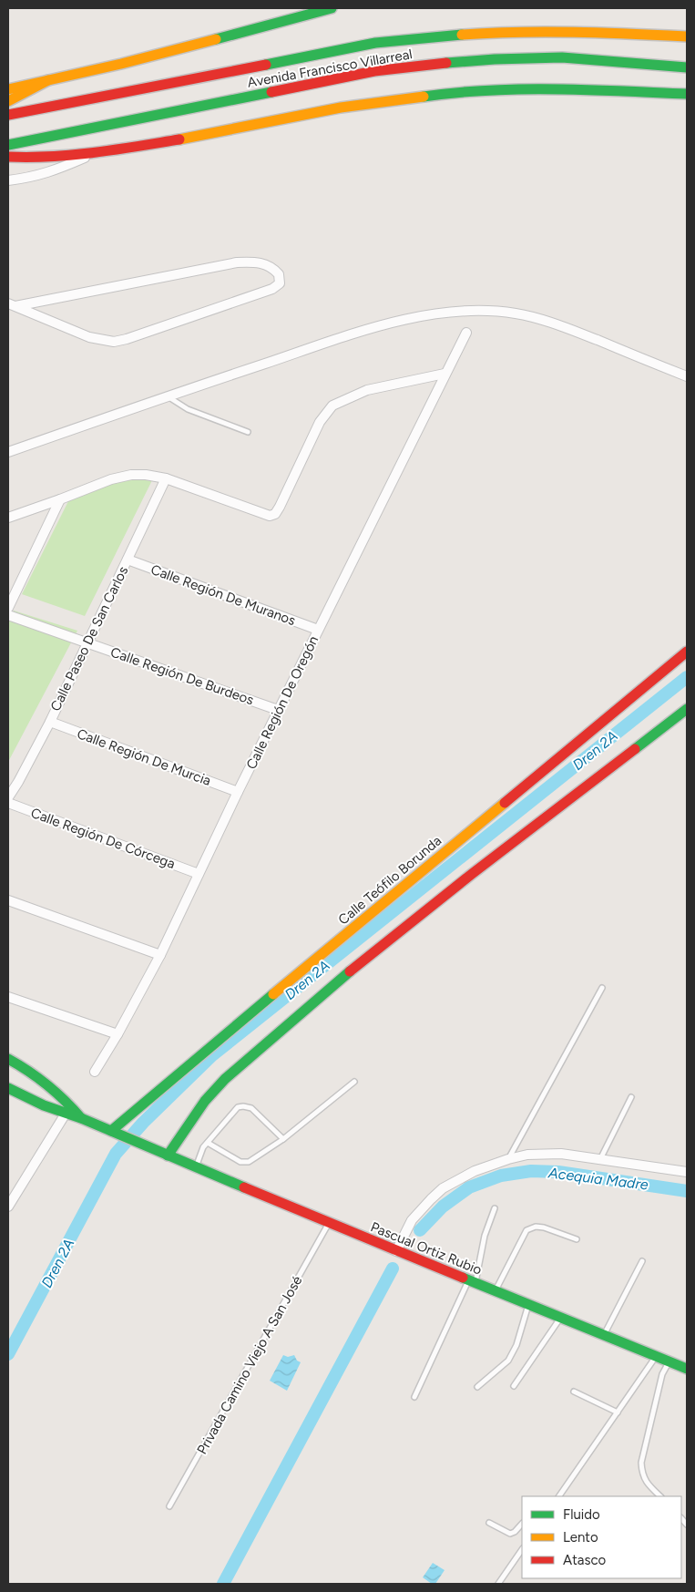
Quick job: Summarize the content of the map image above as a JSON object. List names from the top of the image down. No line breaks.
{"streets":{"main road":["Avenida Francisco Villarreal","Calle Teófilo Borunda","Pascual Ortiz Rubio"],"street":["Calle Región De Muranos","Calle Paseo De San Carlos","Calle Región De Burdeos","Calle Región De Oregón","Calle Región De Murcia","Calle Región De Córcega"],"lane":["Privada Camino Viejo A San José"]},"crossings":[["Calle Región De Muranos","Calle Paseo De San Carlos"],["Calle Región De Muranos","Calle Región De Oregón"],["Calle Paseo De San Carlos","Calle Región De Burdeos"],["Calle Paseo De San Carlos","Calle Región De Murcia"],["Calle Región De Burdeos","Calle Región De Oregón"],["Calle Región De Oregón","Calle Región De Murcia"],["Calle Región De Oregón","Calle Región De Córcega"],["Calle Teófilo Borunda","Pascual Ortiz Rubio"],["Pascual Ortiz Rubio","Privada Camino Viejo A San José"]],"water":["Dren 2A","Acequia Madre"],"legend":["Fluido","Lento","Atasco"]}
